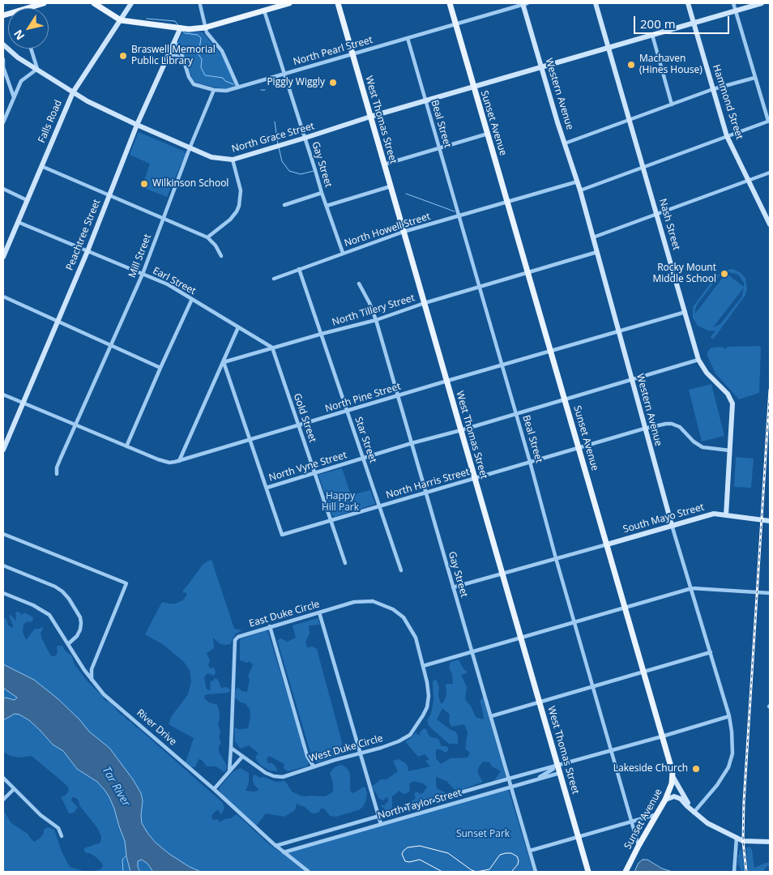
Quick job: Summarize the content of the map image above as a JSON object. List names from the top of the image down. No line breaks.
{"streets":{"main road":["West Thomas Street","Sunset Avenue"],"street":["North Pearl Street","Western Avenue","Hammond Street","Falls Road","Beal Street","North Grace Street","Gay Street","Nash Street","North Howell Street","Peachtree Street","Mill Street","Earl Street","North Tillery Street","North Pine Street","Gold Street","Star Street","North Vyne Street","North Harris Street","South Mayo Street","East Duke Circle","River Drive","West Duke Circle","North Taylor Street"]},"crossings":[["North Pearl Street","Western Avenue"],["North Pearl Street","West Thomas Street"],["North Pearl Street","Sunset Avenue"],["North Pearl Street","Beal Street"],["North Pearl Street","Gay Street"],["North Pearl Street","Mill Street"],["Western Avenue","North Grace Street"],["Western Avenue","North Howell Street"],["Western Avenue","North Tillery Street"],["Western Avenue","North Pine Street"],["Western Avenue","North Vyne Street"],["Western Avenue","North Harris Street"],["Western Avenue","South Mayo Street"],["Hammond Street","North Grace Street"],["West Thomas Street","North Grace Street"],["West Thomas Street","North Howell Street"],["West Thomas Street","North Tillery Street"],["West Thomas Street","North Pine Street"],["West Thomas Street","North Vyne Street"],["West Thomas Street","North Harris Street"],["West Thomas Street","North Taylor Street"],["Falls Road","North Grace Street"],["Falls Road","Earl Street"],["Sunset Avenue","Beal Street"],["Sunset Avenue","North Grace Street"],["Sunset Avenue","North Howell Street"],["Sunset Avenue","North Tillery Street"],["Sunset Avenue","North Pine Street"],["Sunset Avenue","North Vyne Street"],["Sunset Avenue","North Harris Street"],["Sunset Avenue","South Mayo Street"],["Beal Street","North Grace Street"],["Beal Street","North Howell Street"],["Beal Street","North Tillery Street"],["Beal Street","North Pine Street"],["Beal Street","North Vyne Street"],["Beal Street","North Harris Street"],["North Grace Street","Gay Street"],["North Grace Street","Nash Street"],["North Grace Street","Peachtree Street"],["North Grace Street","Mill Street"],["Gay Street","North Howell Street"],["Gay Street","North Tillery Street"],["Gay Street","North Pine Street"],["Gay Street","North Vyne Street"],["Gay Street","North Harris Street"],["Gay Street","North Taylor Street"],["Nash Street","North Pine Street"],["Nash Street","North Vyne Street"],["Nash Street","North Harris Street"],["Nash Street","South Mayo Street"],["North Howell Street","Star Street"],["Peachtree Street","Earl Street"],["Peachtree Street","North Pine Street"],["Mill Street","Earl Street"],["Mill Street","North Pine Street"],["Earl Street","North Tillery Street"],["Earl Street","Gold Street"],["North Tillery Street","Gold Street"],["North Tillery Street","Star Street"],["North Pine Street","Gold Street"],["North Pine Street","Star Street"],["Gold Street","North Vyne Street"],["Gold Street","North Harris Street"],["Star Street","North Vyne Street"],["Star Street","North Harris Street"],["North Vyne Street","North Harris Street"],["East Duke Circle","West Duke Circle"],["River Drive","North Taylor Street"]],"water":["Tar River"],"parks":["Happy Hill Park","Sunset Park"],"places":["Braswell Memorial Public Library","Machaven (Hines House)","Piggly Wiggly","Wilkinson School","Rocky Mount Middle School","Lakeside Church"],"scale_bar":"200 m","north":"bottom left"}
